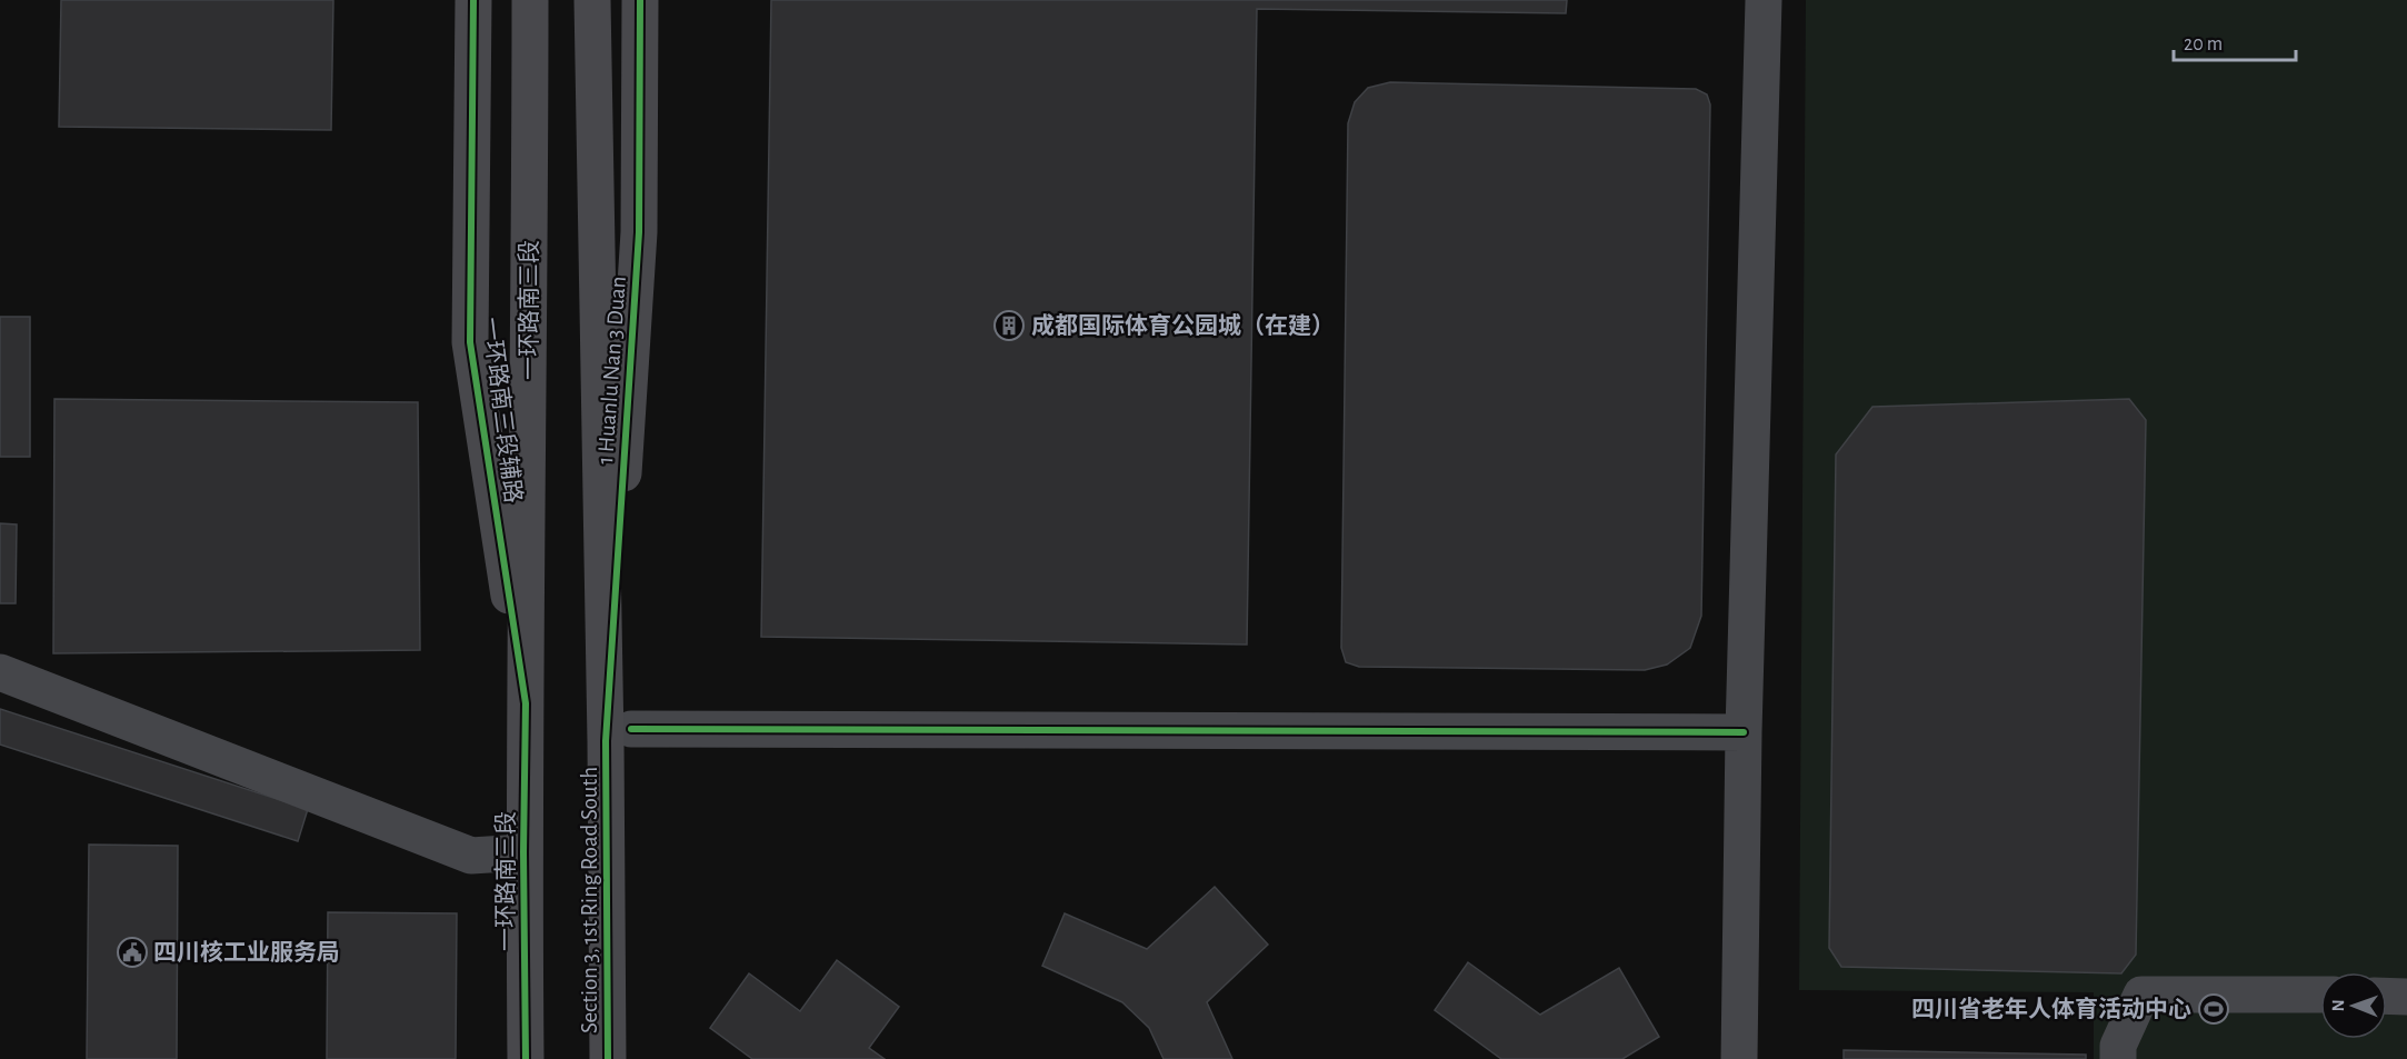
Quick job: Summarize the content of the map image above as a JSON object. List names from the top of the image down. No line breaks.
{"streets":{"main road":["一环路南三段","1 Huanlu Nan 3 Duan","一环路南三段辅路","Section 3, 1st Ring Road South"]},"crossings":[["一环路南三段","一环路南三段辅路"],["1 Huanlu Nan 3 Duan","Section 3, 1st Ring Road South"]],"places":{"building":["成都国际体育公园城（在建）"],"public building":["四川核工业服务局"],"sports":["四川省老年人体育活动中心"]},"scale_bar":"20 m","north":"left"}
